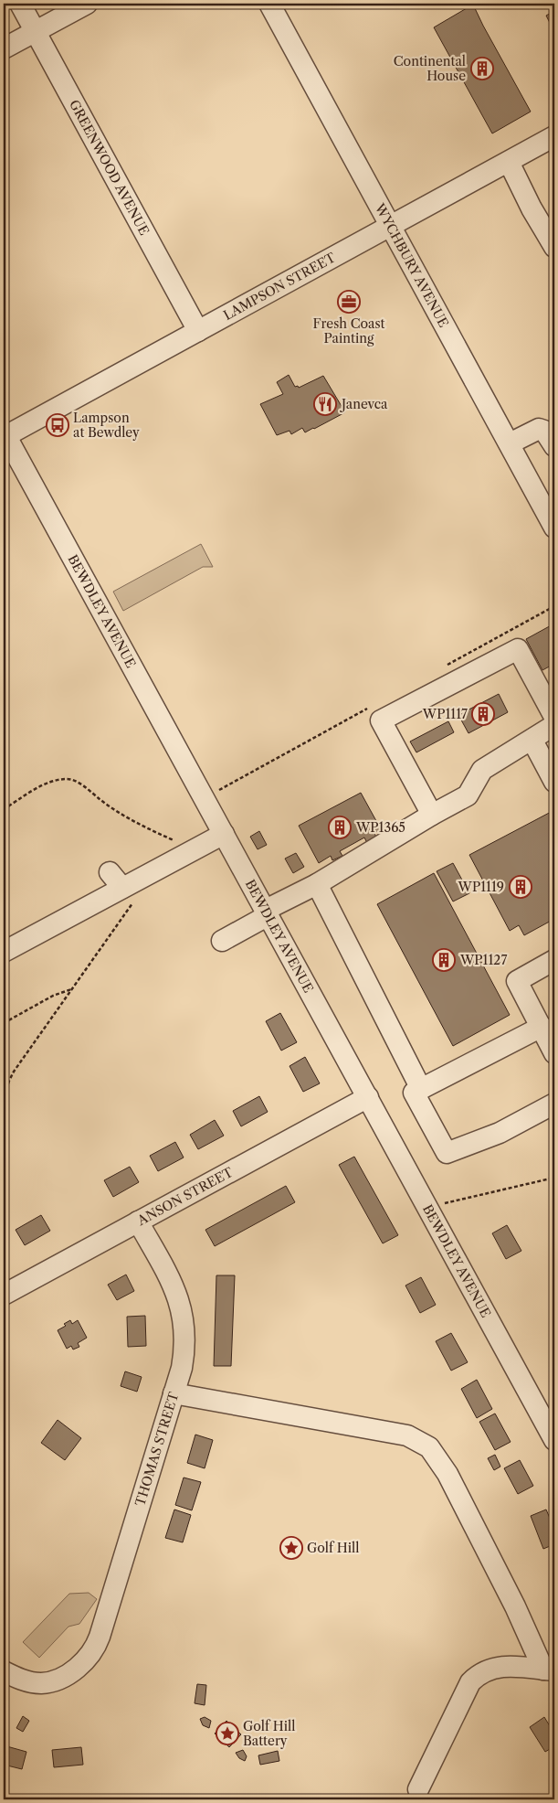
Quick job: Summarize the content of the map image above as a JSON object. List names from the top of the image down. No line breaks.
{"streets":{"street":["GREENWOOD AVENUE","WYCHBURY AVENUE","LAMPSON STREET","BEWDLEY AVENUE","ANSON STREET","THOMAS STREET"]},"crossings":[["GREENWOOD AVENUE","LAMPSON STREET"],["WYCHBURY AVENUE","LAMPSON STREET"],["LAMPSON STREET","BEWDLEY AVENUE"],["BEWDLEY AVENUE","ANSON STREET"],["ANSON STREET","THOMAS STREET"]],"places":{"building":["Continental House","WP1117","WP1365","WP1119","WP1127"],"office":["Fresh Coast Painting"],"restaurant":["Janevca"],"bus stop":["Lampson at Bewdley"],"place":["Golf Hill","Golf Hill Battery"]}}
